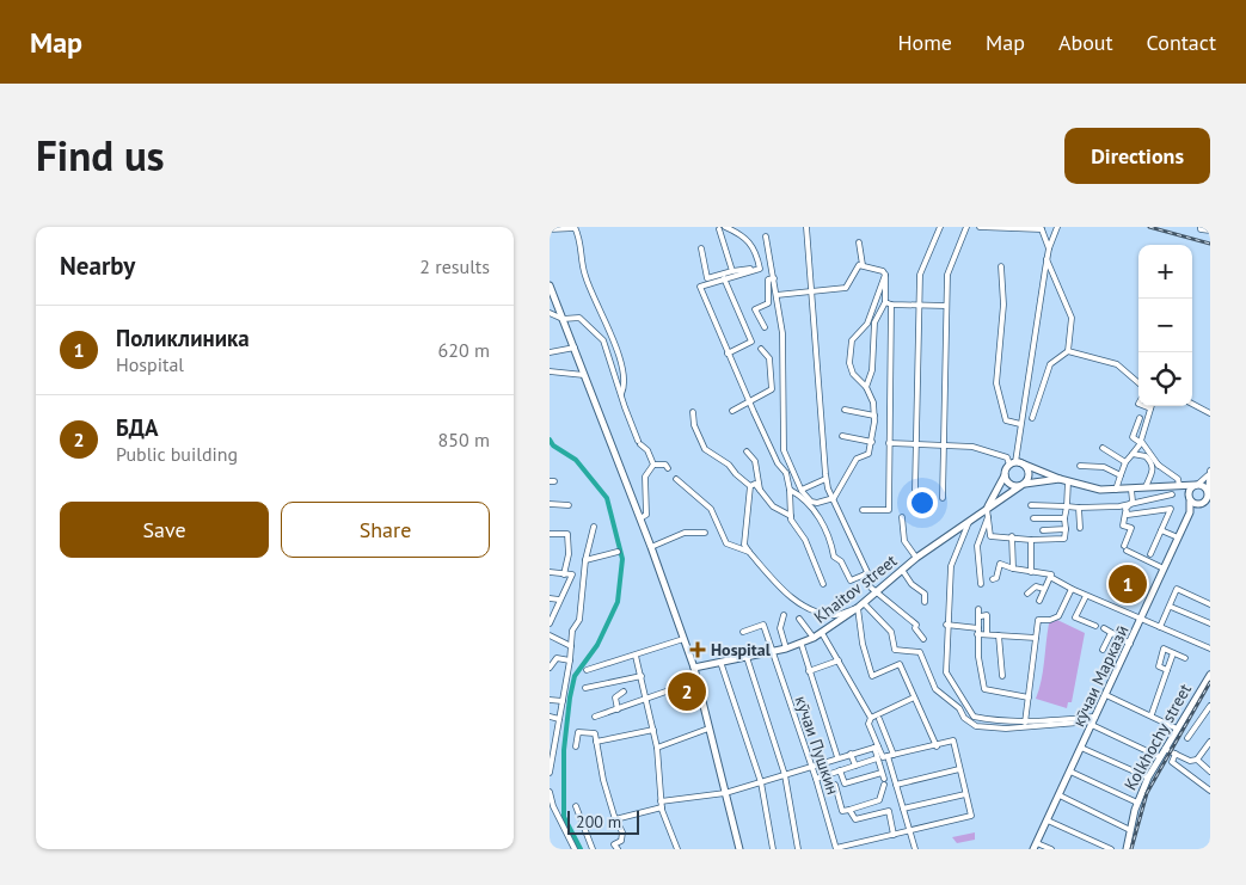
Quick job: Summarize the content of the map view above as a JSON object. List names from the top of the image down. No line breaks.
{"streets":{"main road":["Khaitov street","кӯчаи Марказӣ","Kolkhochy street"],"street":["кӯчаи Пушкин"]},"crossings":[["Khaitov street","кӯчаи Пушкин"]],"places":{"health":["Hospital"]},"scale_bar":"200 m","page":{"header":"Map","nav":["Home","Map","About","Contact"],"title":"Find us","buttons":["Directions",["Save","Share"]],"heading":["Nearby","2 results"],"map_buttons":["+","−"],"list":[{"mark":"1","name":"Поликлиника","note":"Hospital","value":"620 m"},{"mark":"2","name":"БДА","note":"Public building","value":"850 m"}],"pins":["1","2"],"scale":"200 m"}}
